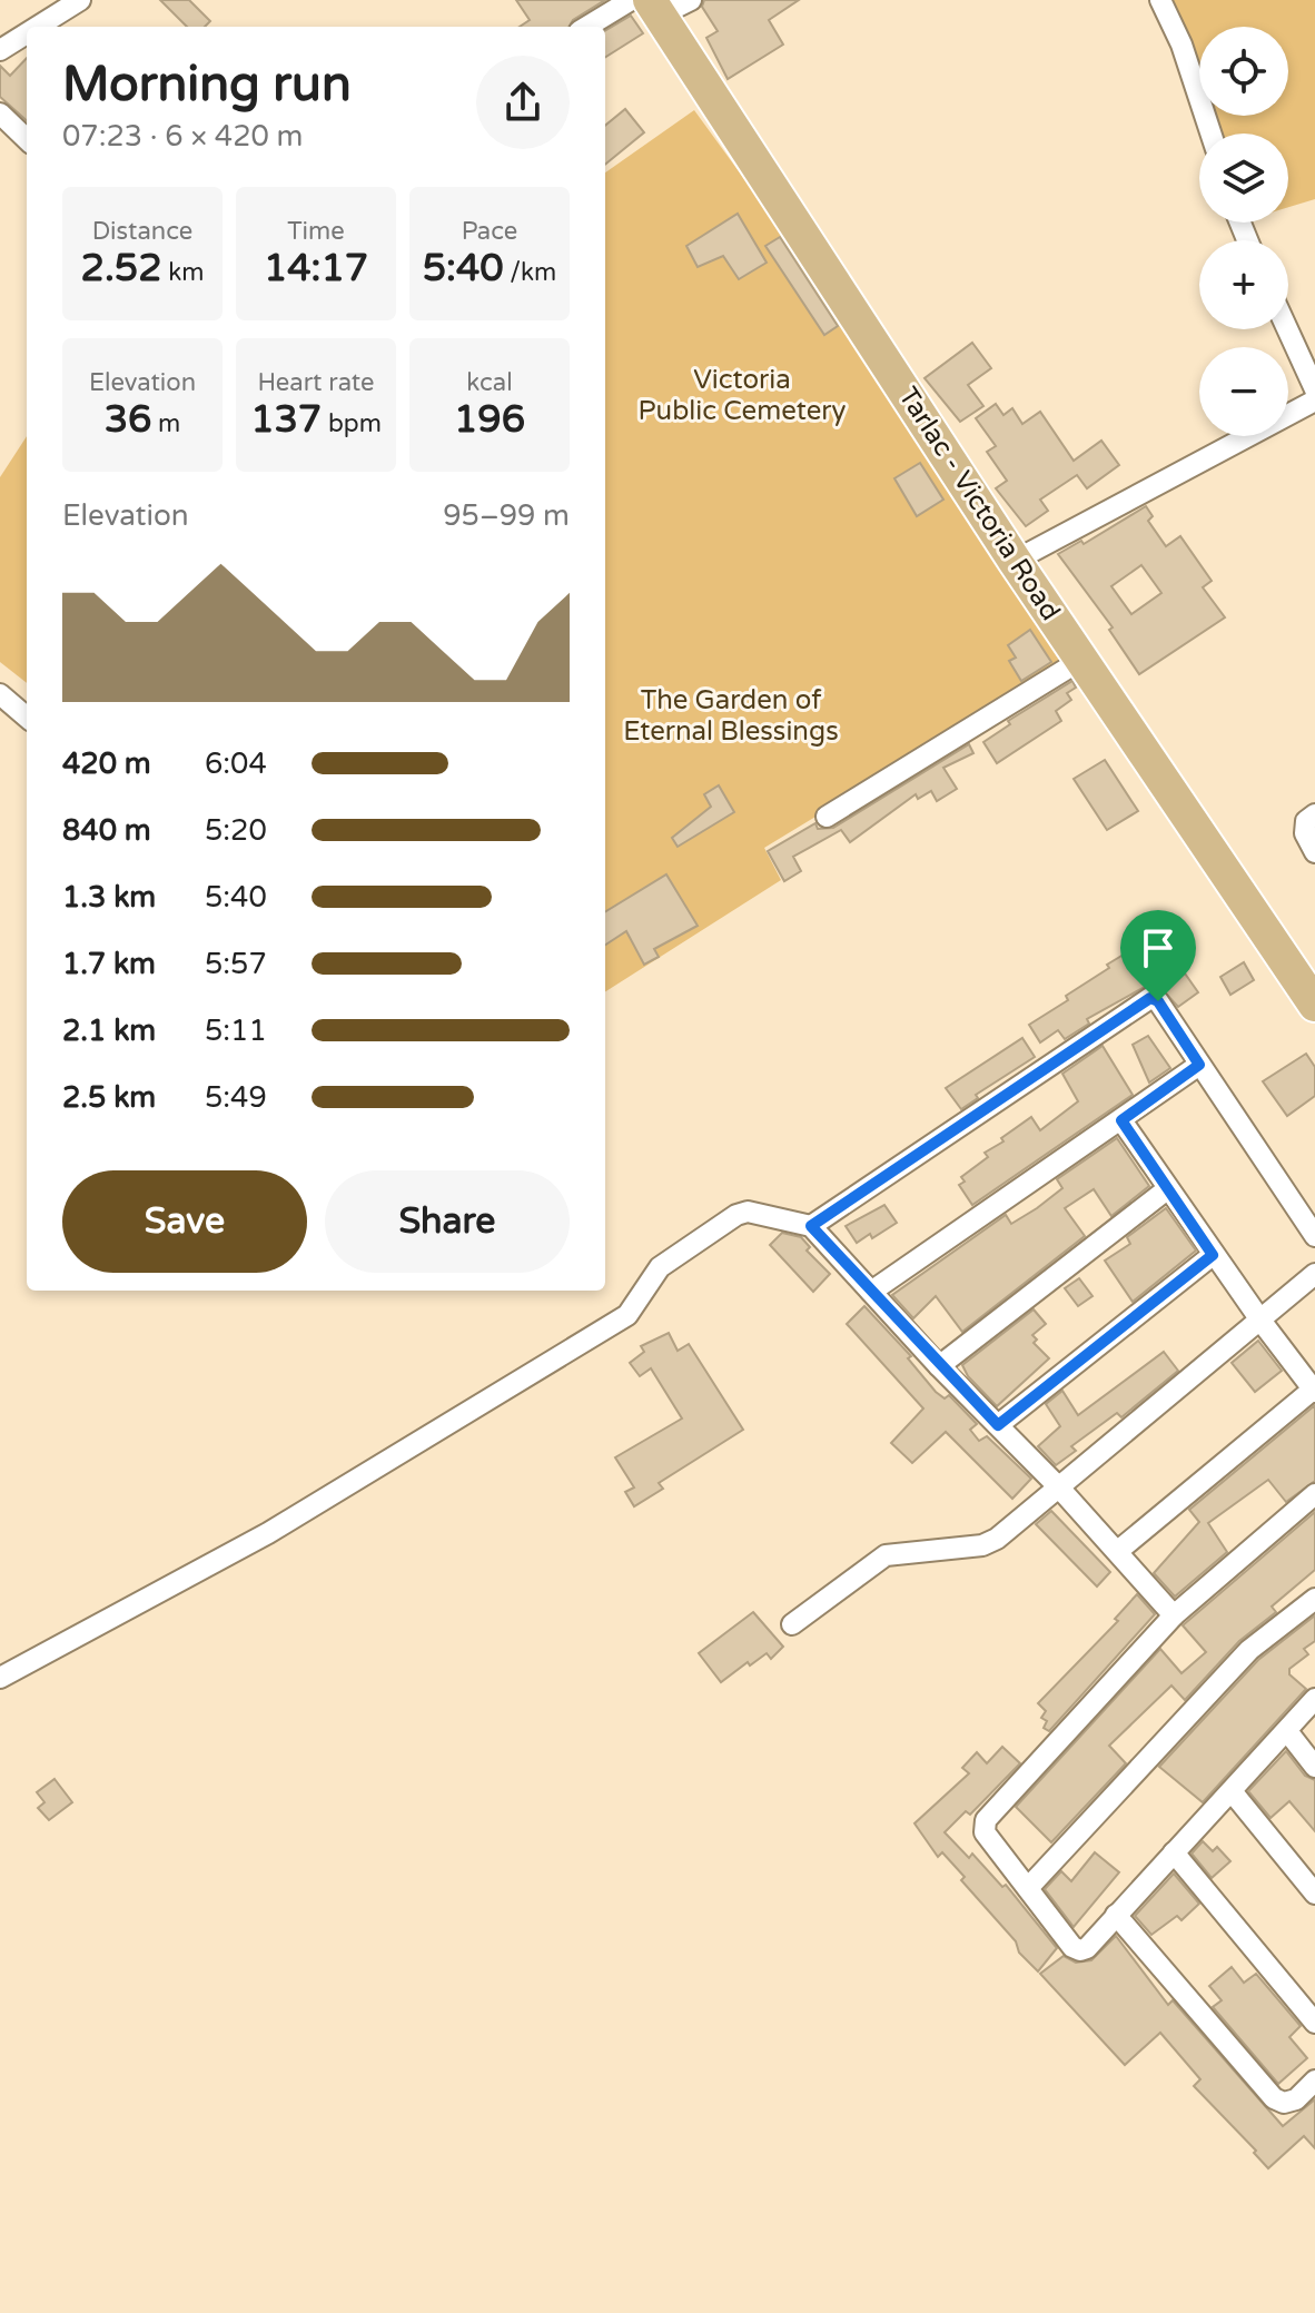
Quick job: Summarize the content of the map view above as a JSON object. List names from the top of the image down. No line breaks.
{"streets":{"main road":["Tarlac - Victoria Road"]},"parks":["Victoria Public Cemetery","The Garden of Eternal Blessings"],"page":{"map_buttons":["+","−"],"heading":["Morning run","07:23 · 6 × 420 m"],"stats":[["Distance","2.52 km"],["Time","14:17"],["Pace","5:40 /km"],["Elevation","36 m"],["Heart rate","137 bpm"],["kcal","196"]],"chart":["Elevation","95–99 m"],"list":[{"name":"420 m","note":"6:04"},{"name":"840 m","note":"5:20"},{"name":"1.3 km","note":"5:40"},{"name":"1.7 km","note":"5:57"},{"name":"2.1 km","note":"5:11"},{"name":"2.5 km","note":"5:49"}],"buttons":["Save","Share"]}}
